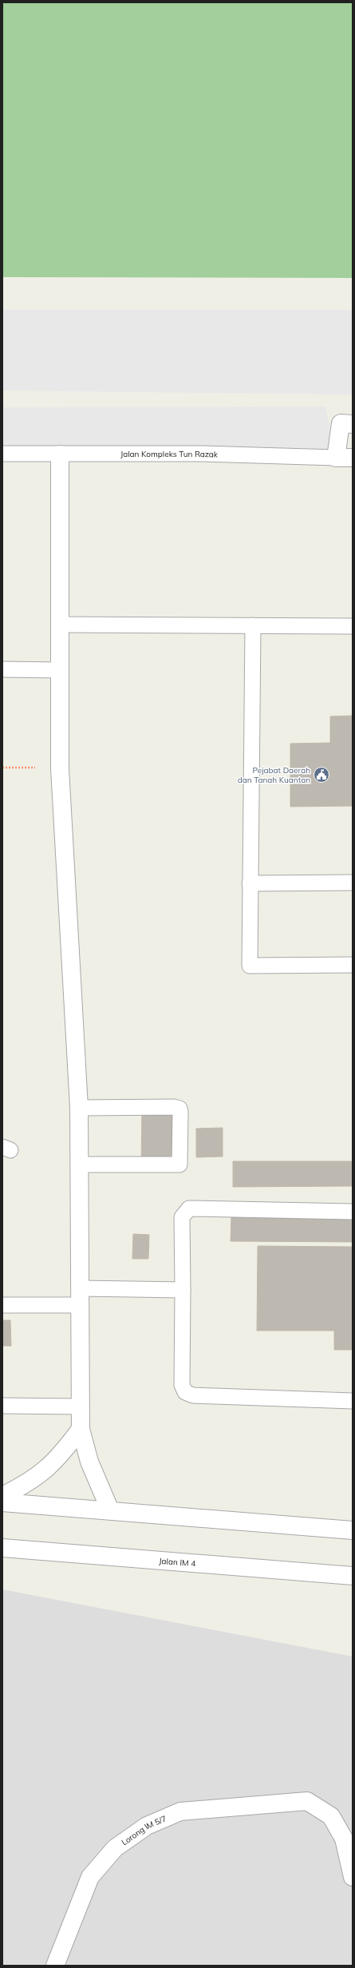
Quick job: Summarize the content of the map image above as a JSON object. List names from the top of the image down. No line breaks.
{"streets":{"street":["Jalan IM 4","Lorong IM 5/7"],"lane":["Jalan Kompleks Tun Razak"]},"places":{"public building":["Pejabat Daerah dan Tanah Kuantan"]}}
